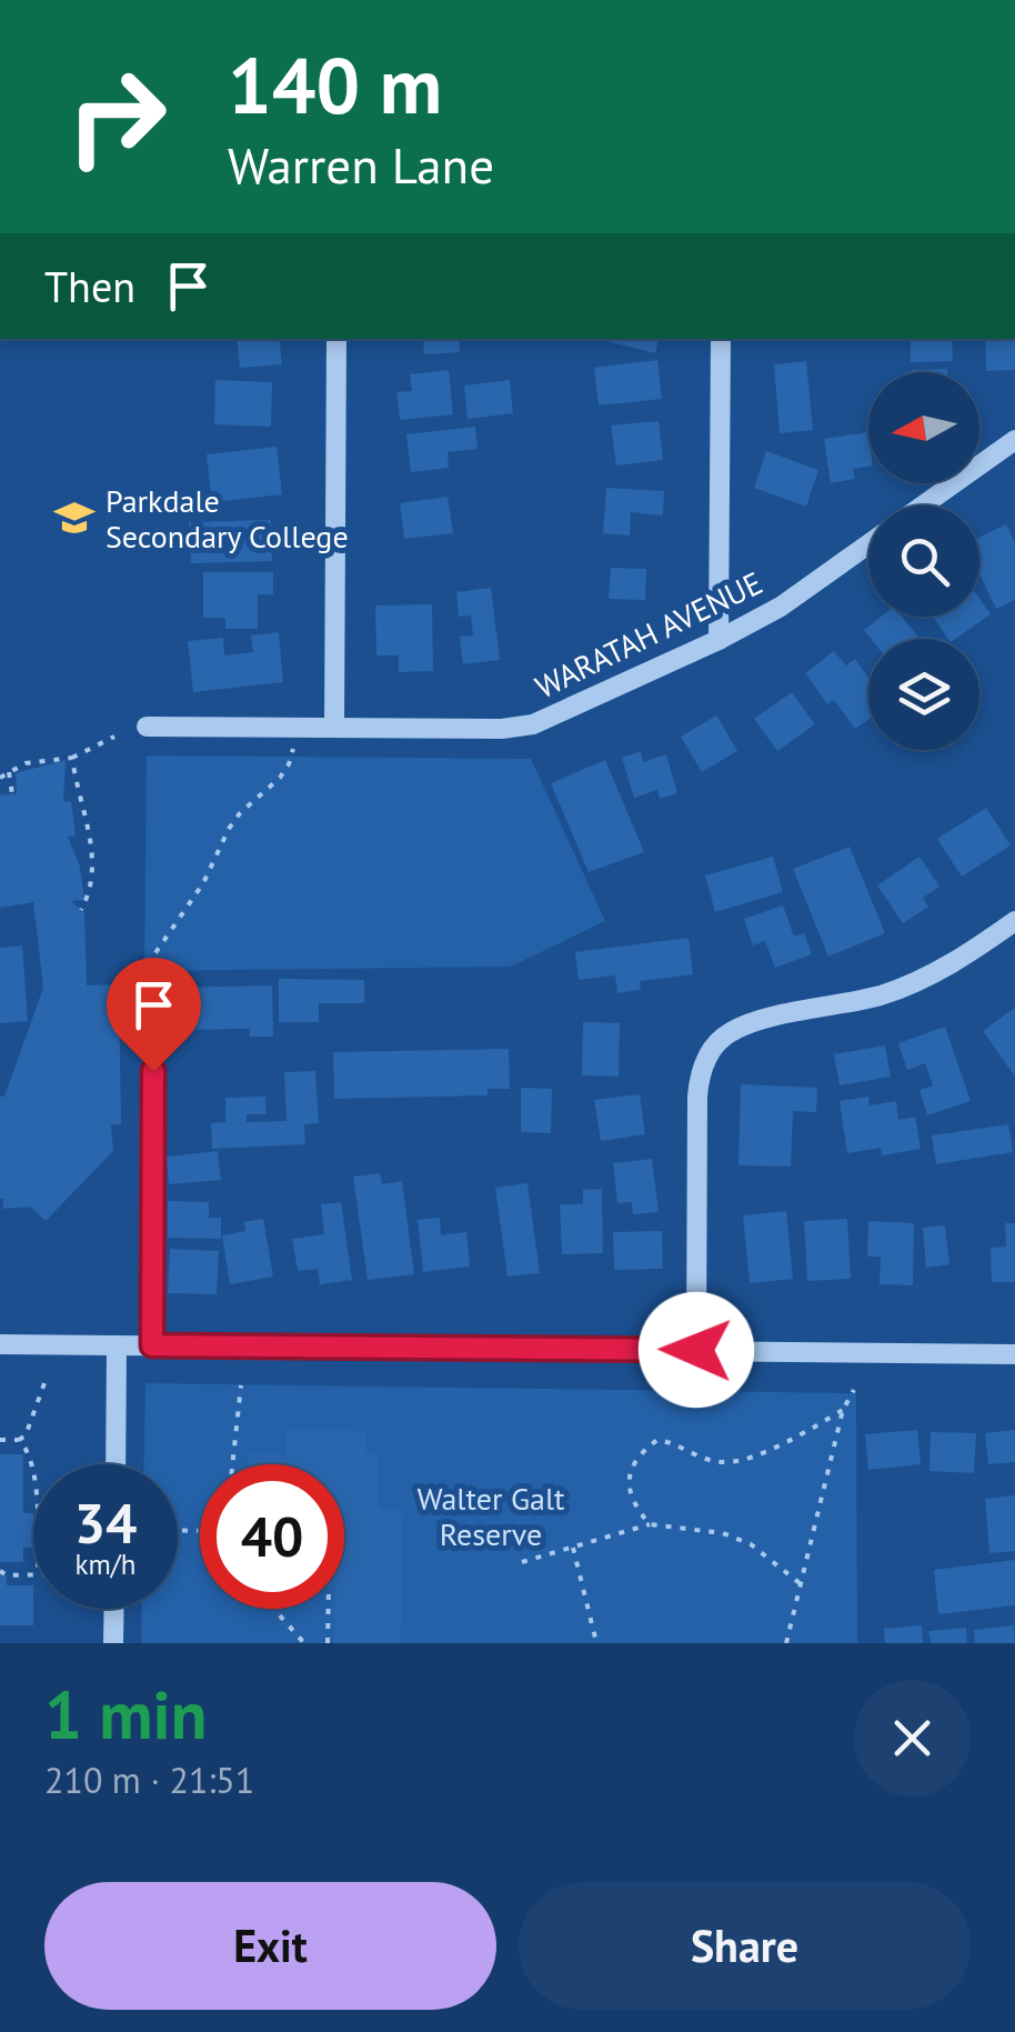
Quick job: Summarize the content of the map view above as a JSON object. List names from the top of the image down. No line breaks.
{"streets":{"street":["WARATAH AVENUE"]},"parks":["Walter Galt Reserve"],"places":{"school or university":["Parkdale Secondary College"]},"north":"left","page":{"turn":["140 m","Warren Lane"],"then":"Then","speed":"34 km/h","limit":"40","heading":["1 min","210 m · 21:51"],"buttons":["Exit","Share"]}}
